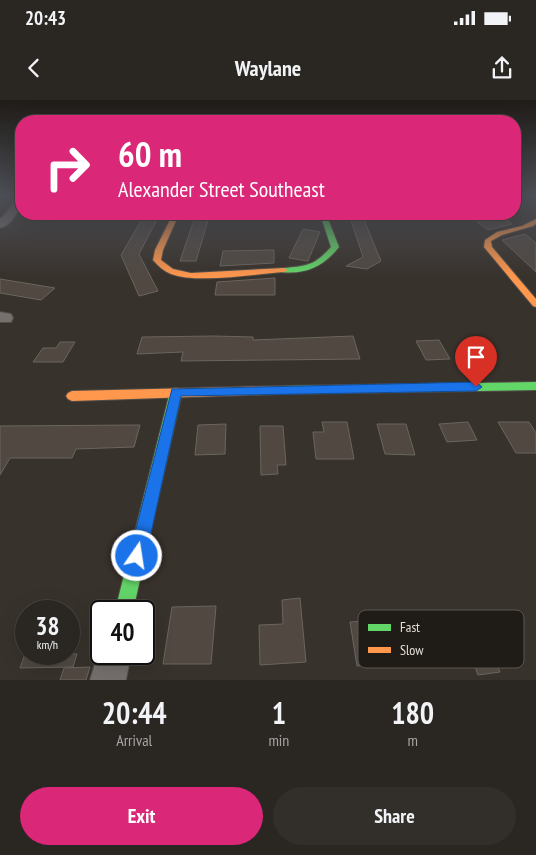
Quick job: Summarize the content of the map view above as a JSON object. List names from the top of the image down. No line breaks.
{"legend":["Fast","Slow"],"page":{"status":"20:43","header":"Waylane","turn":["60 m","Alexander Street Southeast"],"speed":"38 km/h","limit":"40","eta":["20:44","Arrival","1","min","180","m"],"buttons":["Exit","Share"]}}
